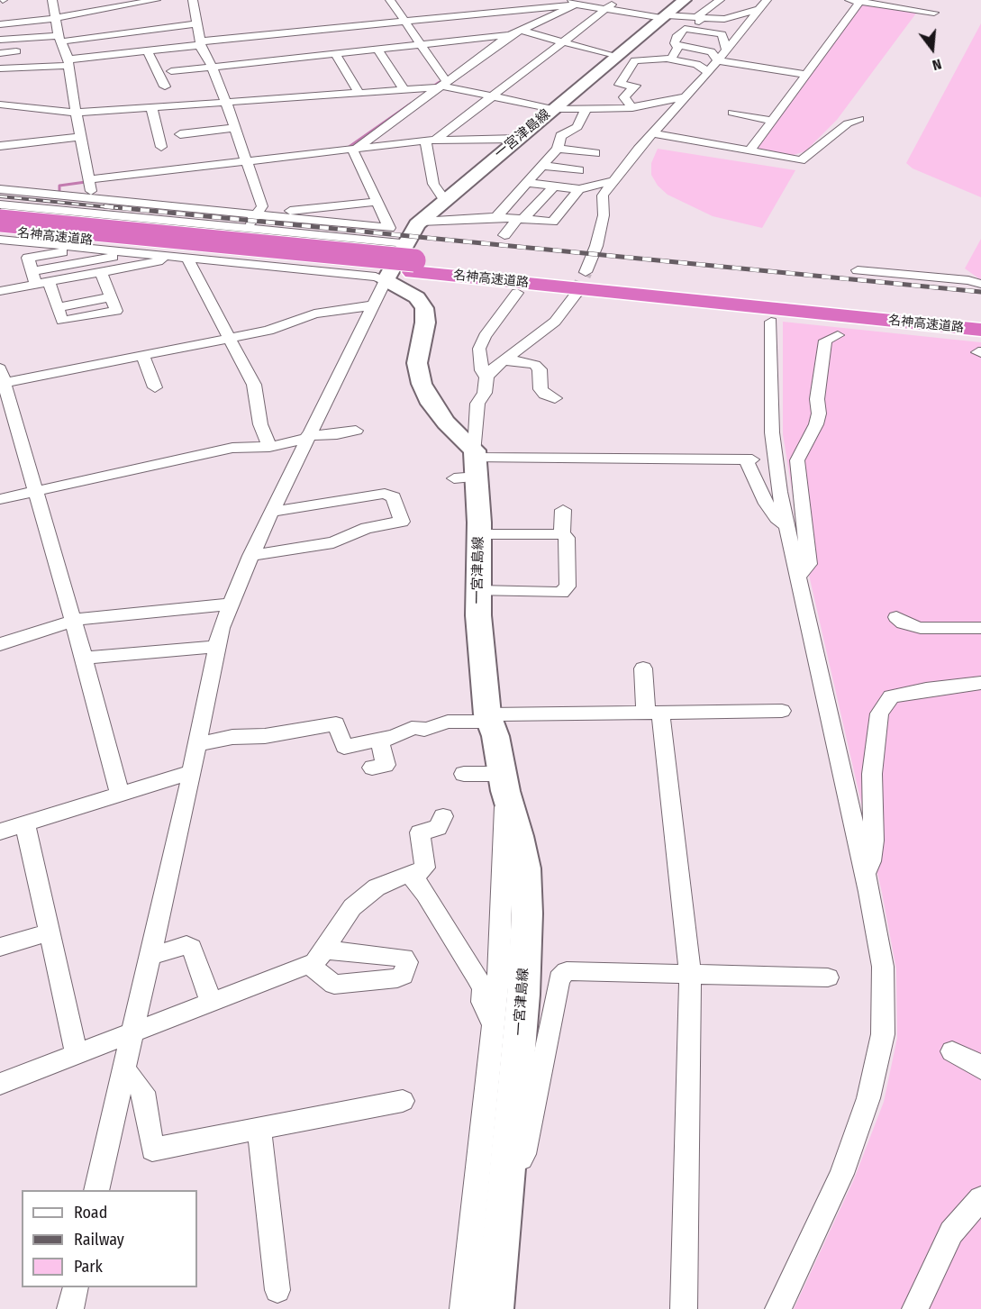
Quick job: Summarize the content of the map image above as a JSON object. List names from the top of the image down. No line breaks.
{"streets":{"highway":["名神高速道路"],"main road":["一宮津島線"]},"crossings":[["一宮津島線","名神高速道路"]],"legend":["Road","Railway","Park"],"north":"bottom"}
